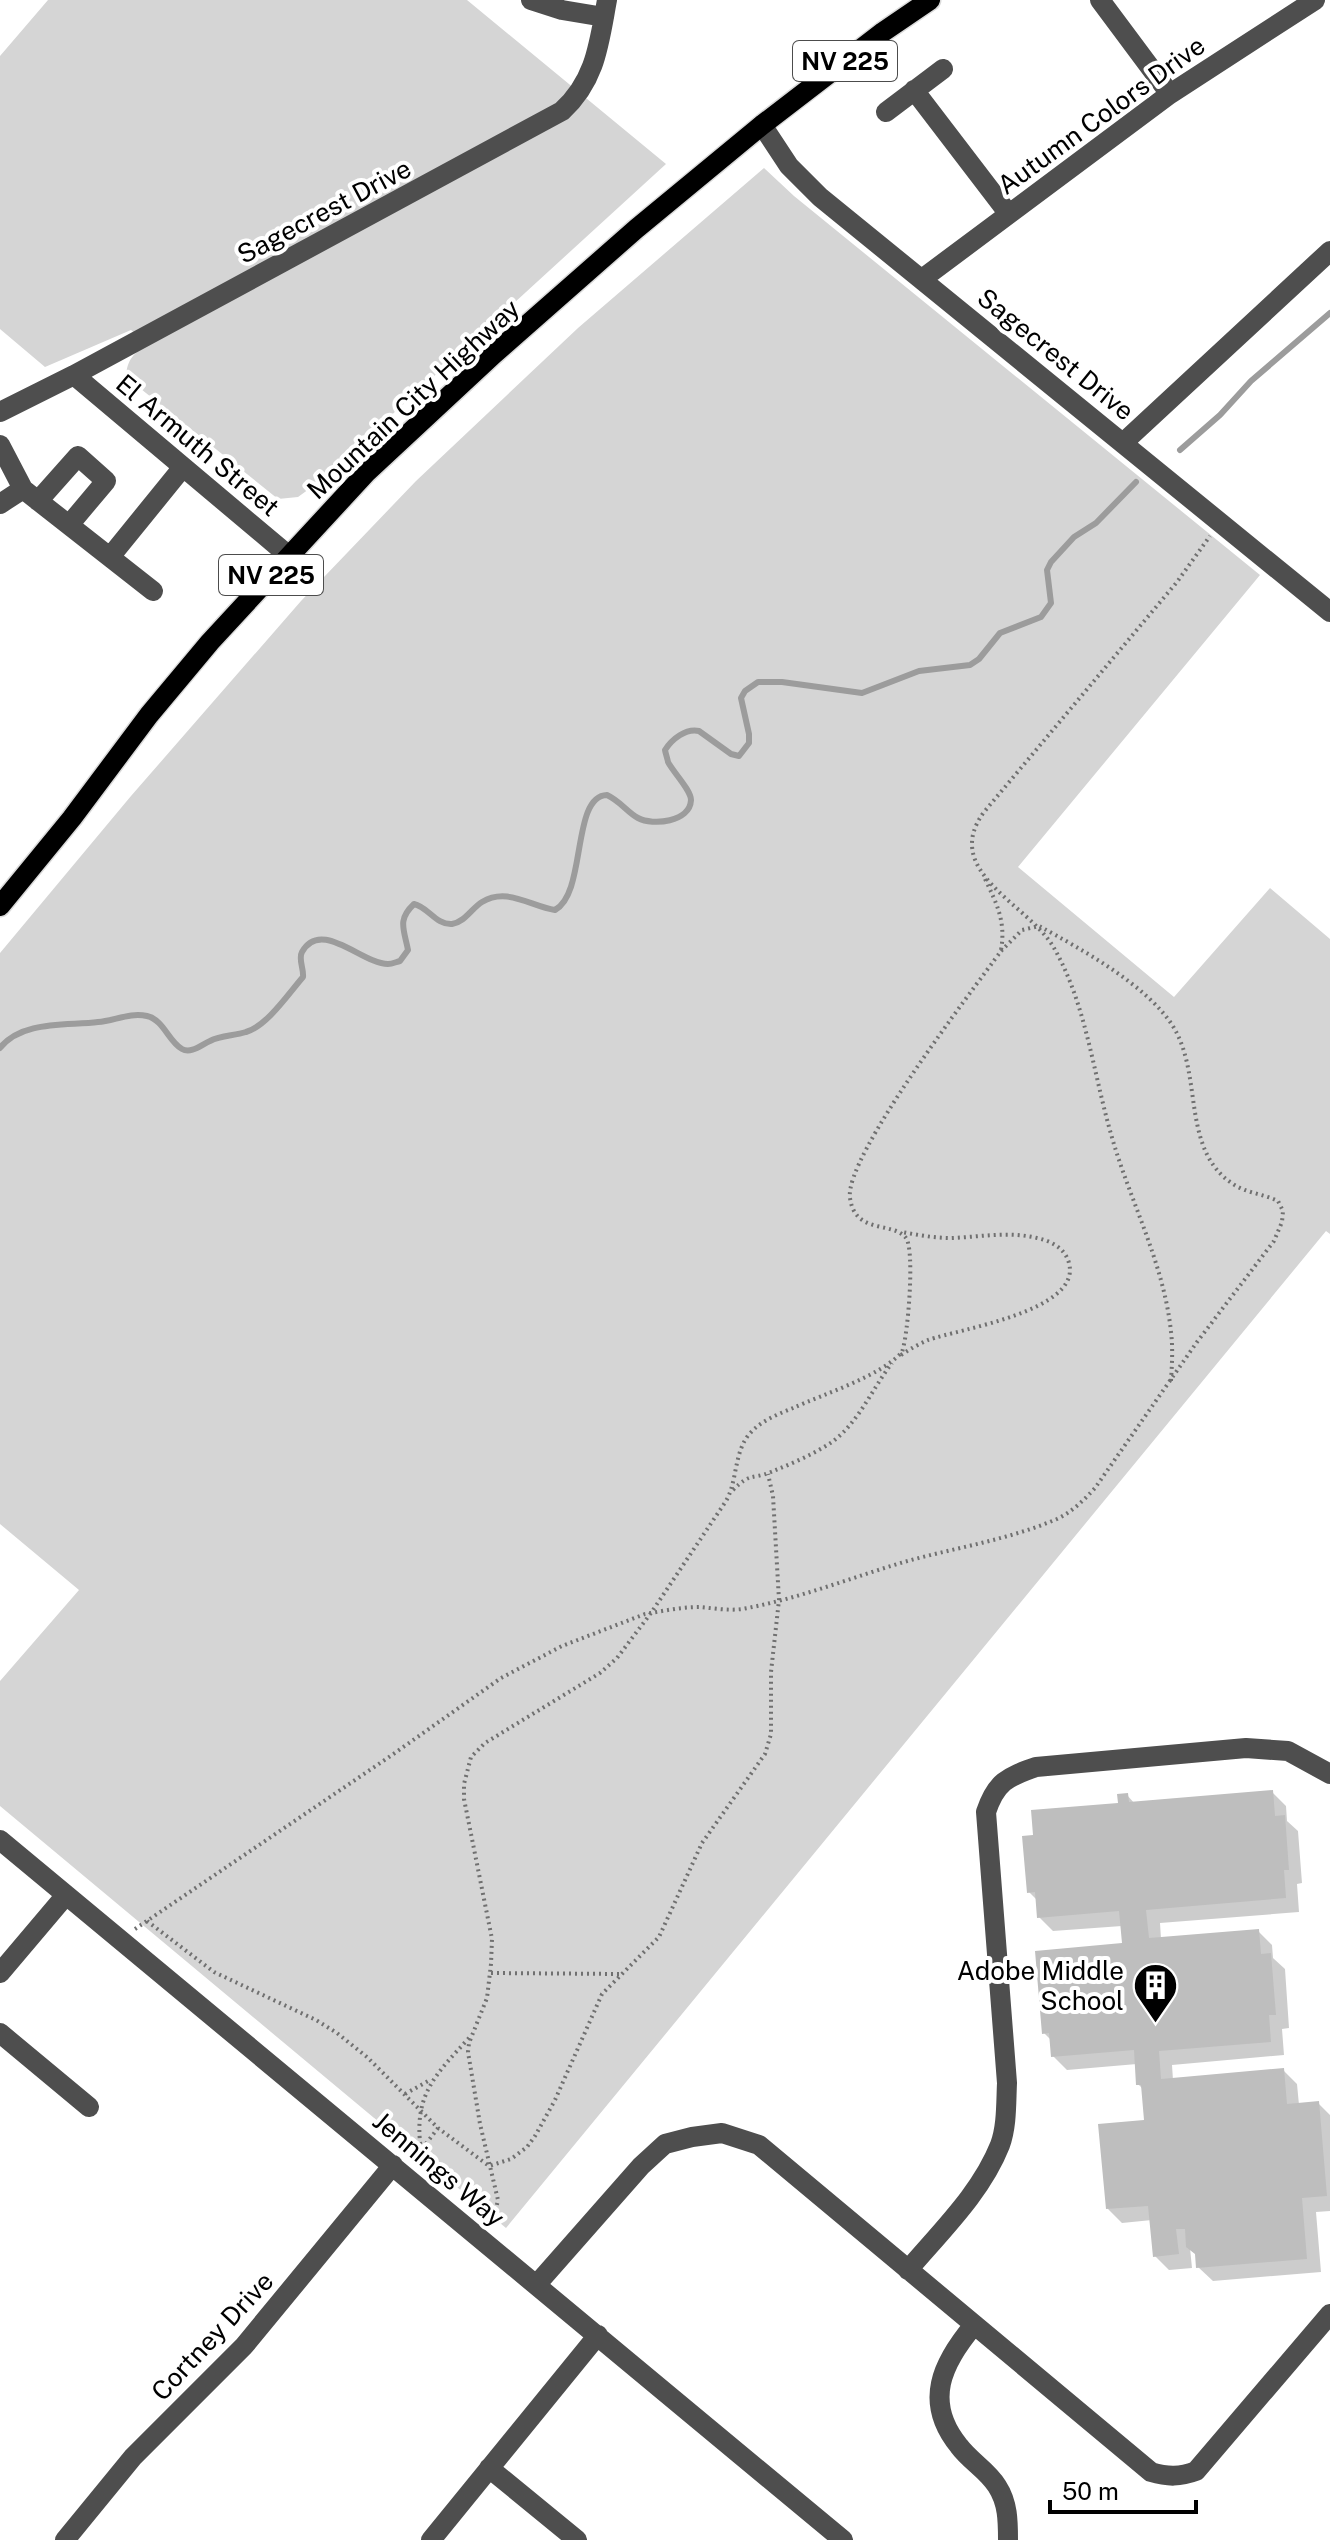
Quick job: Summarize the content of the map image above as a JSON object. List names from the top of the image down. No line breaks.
{"streets":{"main road":["NV 225","Mountain City Highway"],"street":["Autumn Colors Drive","Sagecrest Drive","El Armuth Street","Jennings Way","Cortney Drive"]},"crossings":[["Autumn Colors Drive","Sagecrest Drive"],["Sagecrest Drive","Mountain City Highway"],["Sagecrest Drive","El Armuth Street"],["Mountain City Highway","El Armuth Street"],["Jennings Way","Cortney Drive"]],"places":{"building":["Adobe Middle School"]},"scale_bar":"50 m"}
